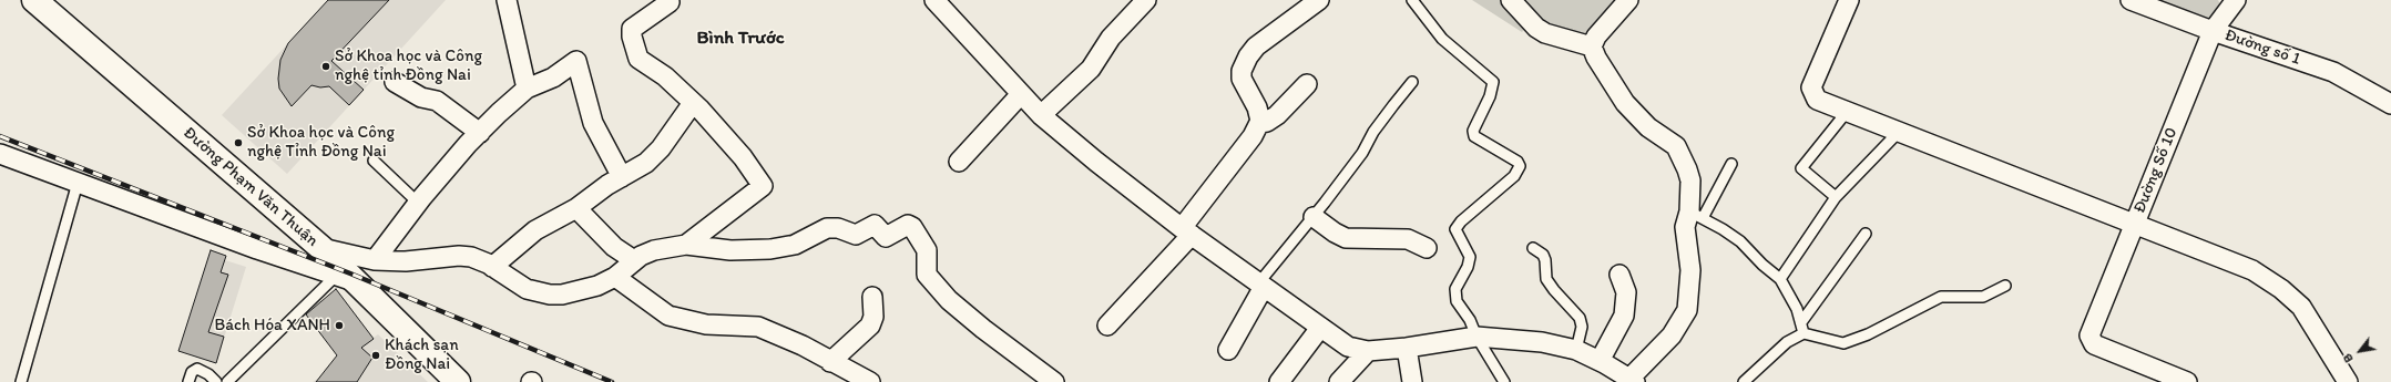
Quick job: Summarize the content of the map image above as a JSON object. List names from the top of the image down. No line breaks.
{"streets":{"main road":["Đường Phạm Văn Thuận"],"street":["Đường số 1","Đường Số 10"]},"crossings":[["Đường số 1","Đường Số 10"]],"districts":["Bình Trước"],"places":["Sở Khoa học và Công nghệ tỉnh Đồng Nai","Sở Khoa học và Công nghệ Tỉnh Đồng Nai","Bách Hóa XANH","Khách sạn Đồng Nai"],"north":"bottom left"}
